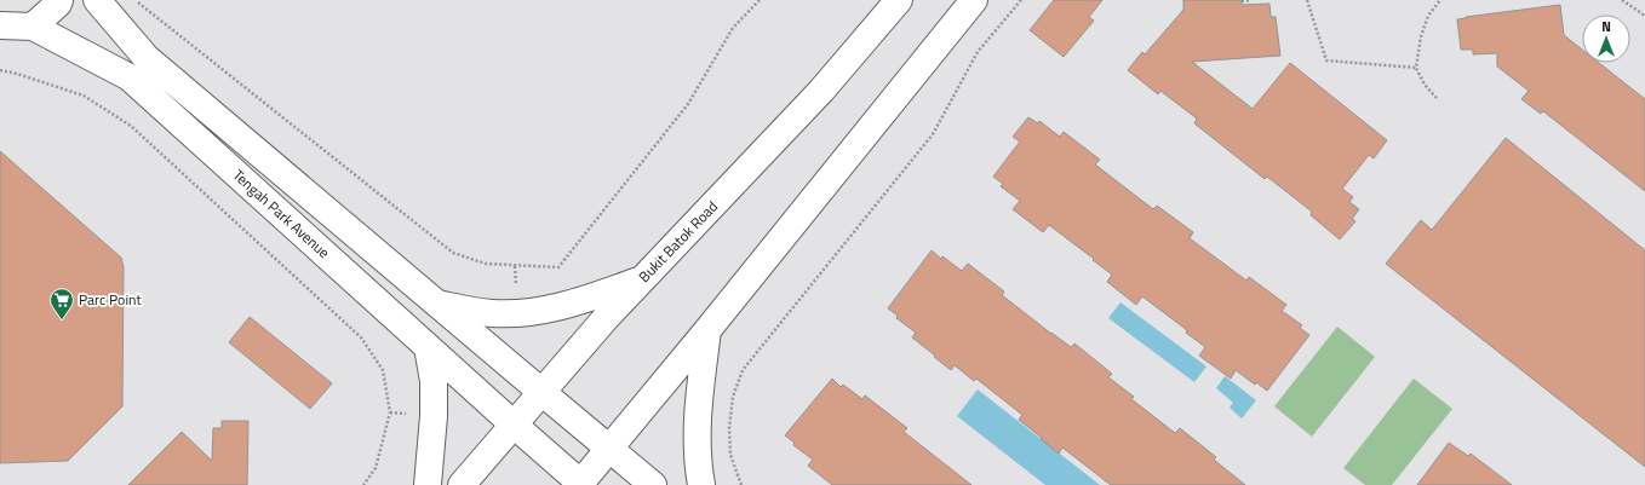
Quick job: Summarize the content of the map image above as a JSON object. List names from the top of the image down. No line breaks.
{"streets":{"main road":["Tengah Park Avenue","Bukit Batok Road"]},"crossings":[["Tengah Park Avenue","Bukit Batok Road"]],"places":{"supermarket":["Parc Point"]},"north":"top"}
